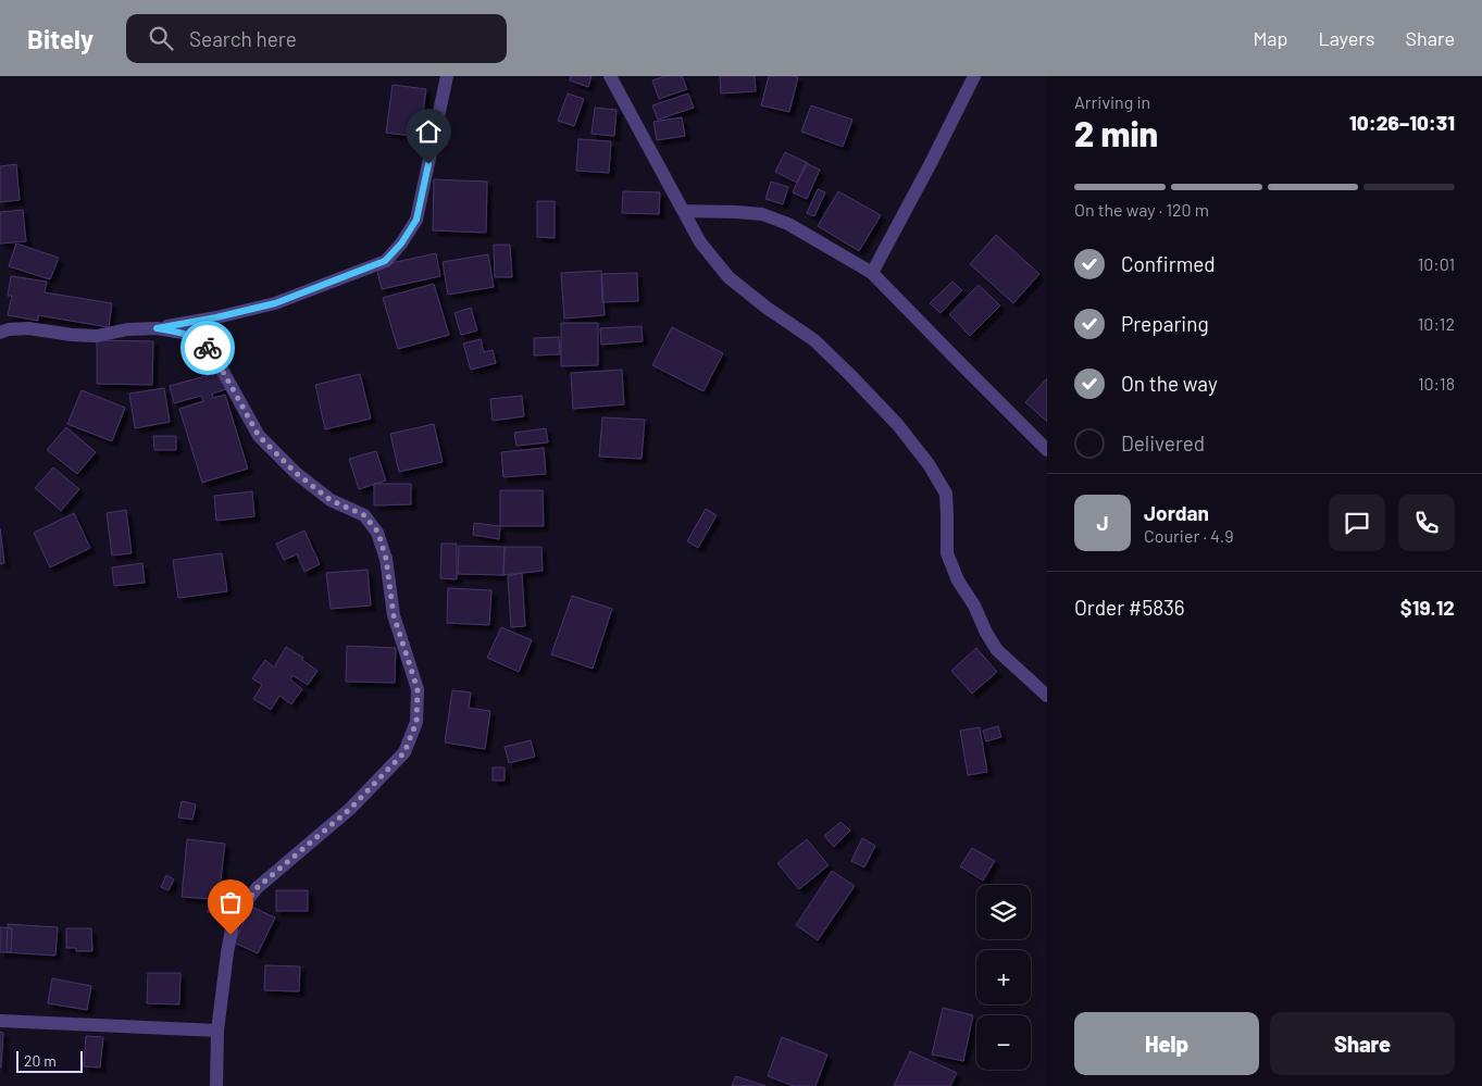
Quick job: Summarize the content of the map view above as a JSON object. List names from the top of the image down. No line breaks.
{"scale_bar":"20 m","page":{"header":"Bitely","search":"Search here","nav":["Map","Layers","Share"],"heading":["2 min","Arriving in","10:26–10:31"],"panel":["Jordan","Courier · 4.9","Order #5836","$19.12"],"bar":"On the way · 120 m","list":[["Confirmed","10:01"],["Preparing","10:12"],["On the way","10:18"],"Delivered"],"round":"J","map_buttons":["+","−"],"buttons":["Help","Share"],"scale":"20 m"}}
